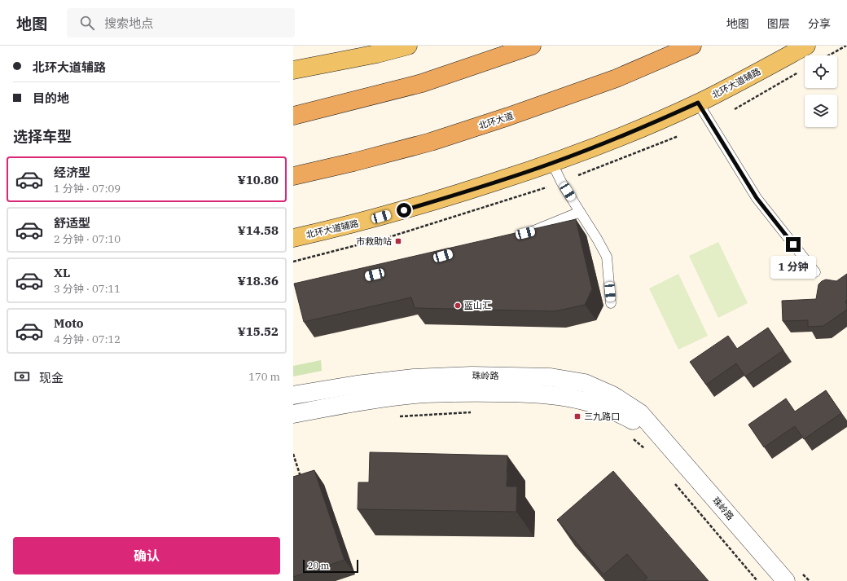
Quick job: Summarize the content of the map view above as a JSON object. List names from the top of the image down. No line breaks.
{"streets":{"highway":["北环大道"],"main road":["北环大道辅路"],"street":["珠岭路"]},"places":{"transit":["市救助站","三九路口"],"other":["蓝山汇"]},"scale_bar":"20 m","page":{"header":"地图","search":"搜索地点","nav":["地图","图层","分享"],"banner":["北环大道辅路","目的地"],"heading":"选择车型","list":[{"name":"经济型","note":"1 分钟 · 07:09","value":"¥10.80"},{"name":"舒适型","note":"2 分钟 · 07:10","value":"¥14.58"},{"name":"XL","note":"3 分钟 · 07:11","value":"¥18.36"},{"name":"Moto","note":"4 分钟 · 07:12","value":"¥15.52"}],"bubble":"1 分钟","pay":["现金","170 m"],"buttons":"确认","scale":"20 m"}}
